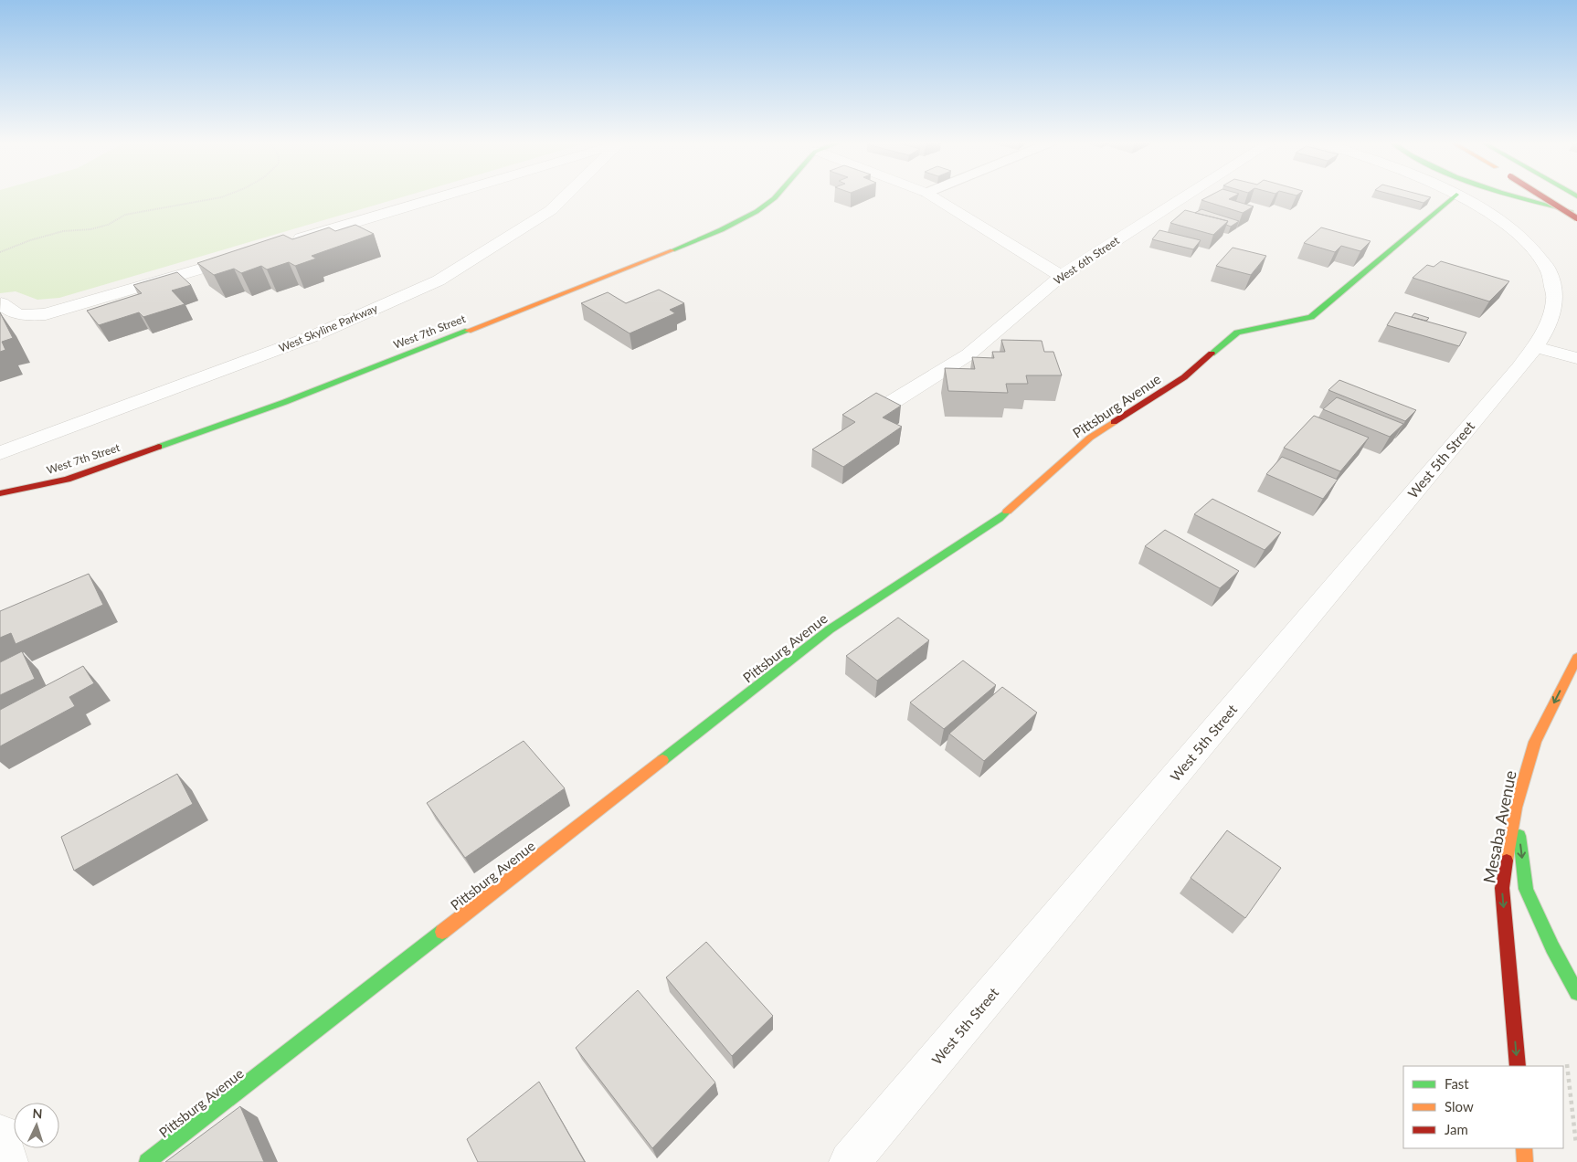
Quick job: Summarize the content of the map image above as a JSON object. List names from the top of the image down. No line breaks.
{"streets":{"main road":["West 7th Street","Pittsburg Avenue","Mesaba Avenue"],"street":["West 6th Street","West Skyline Parkway","West 5th Street"]},"one_way":["Mesaba Avenue"],"legend":["Fast","Slow","Jam"],"north":"top"}
